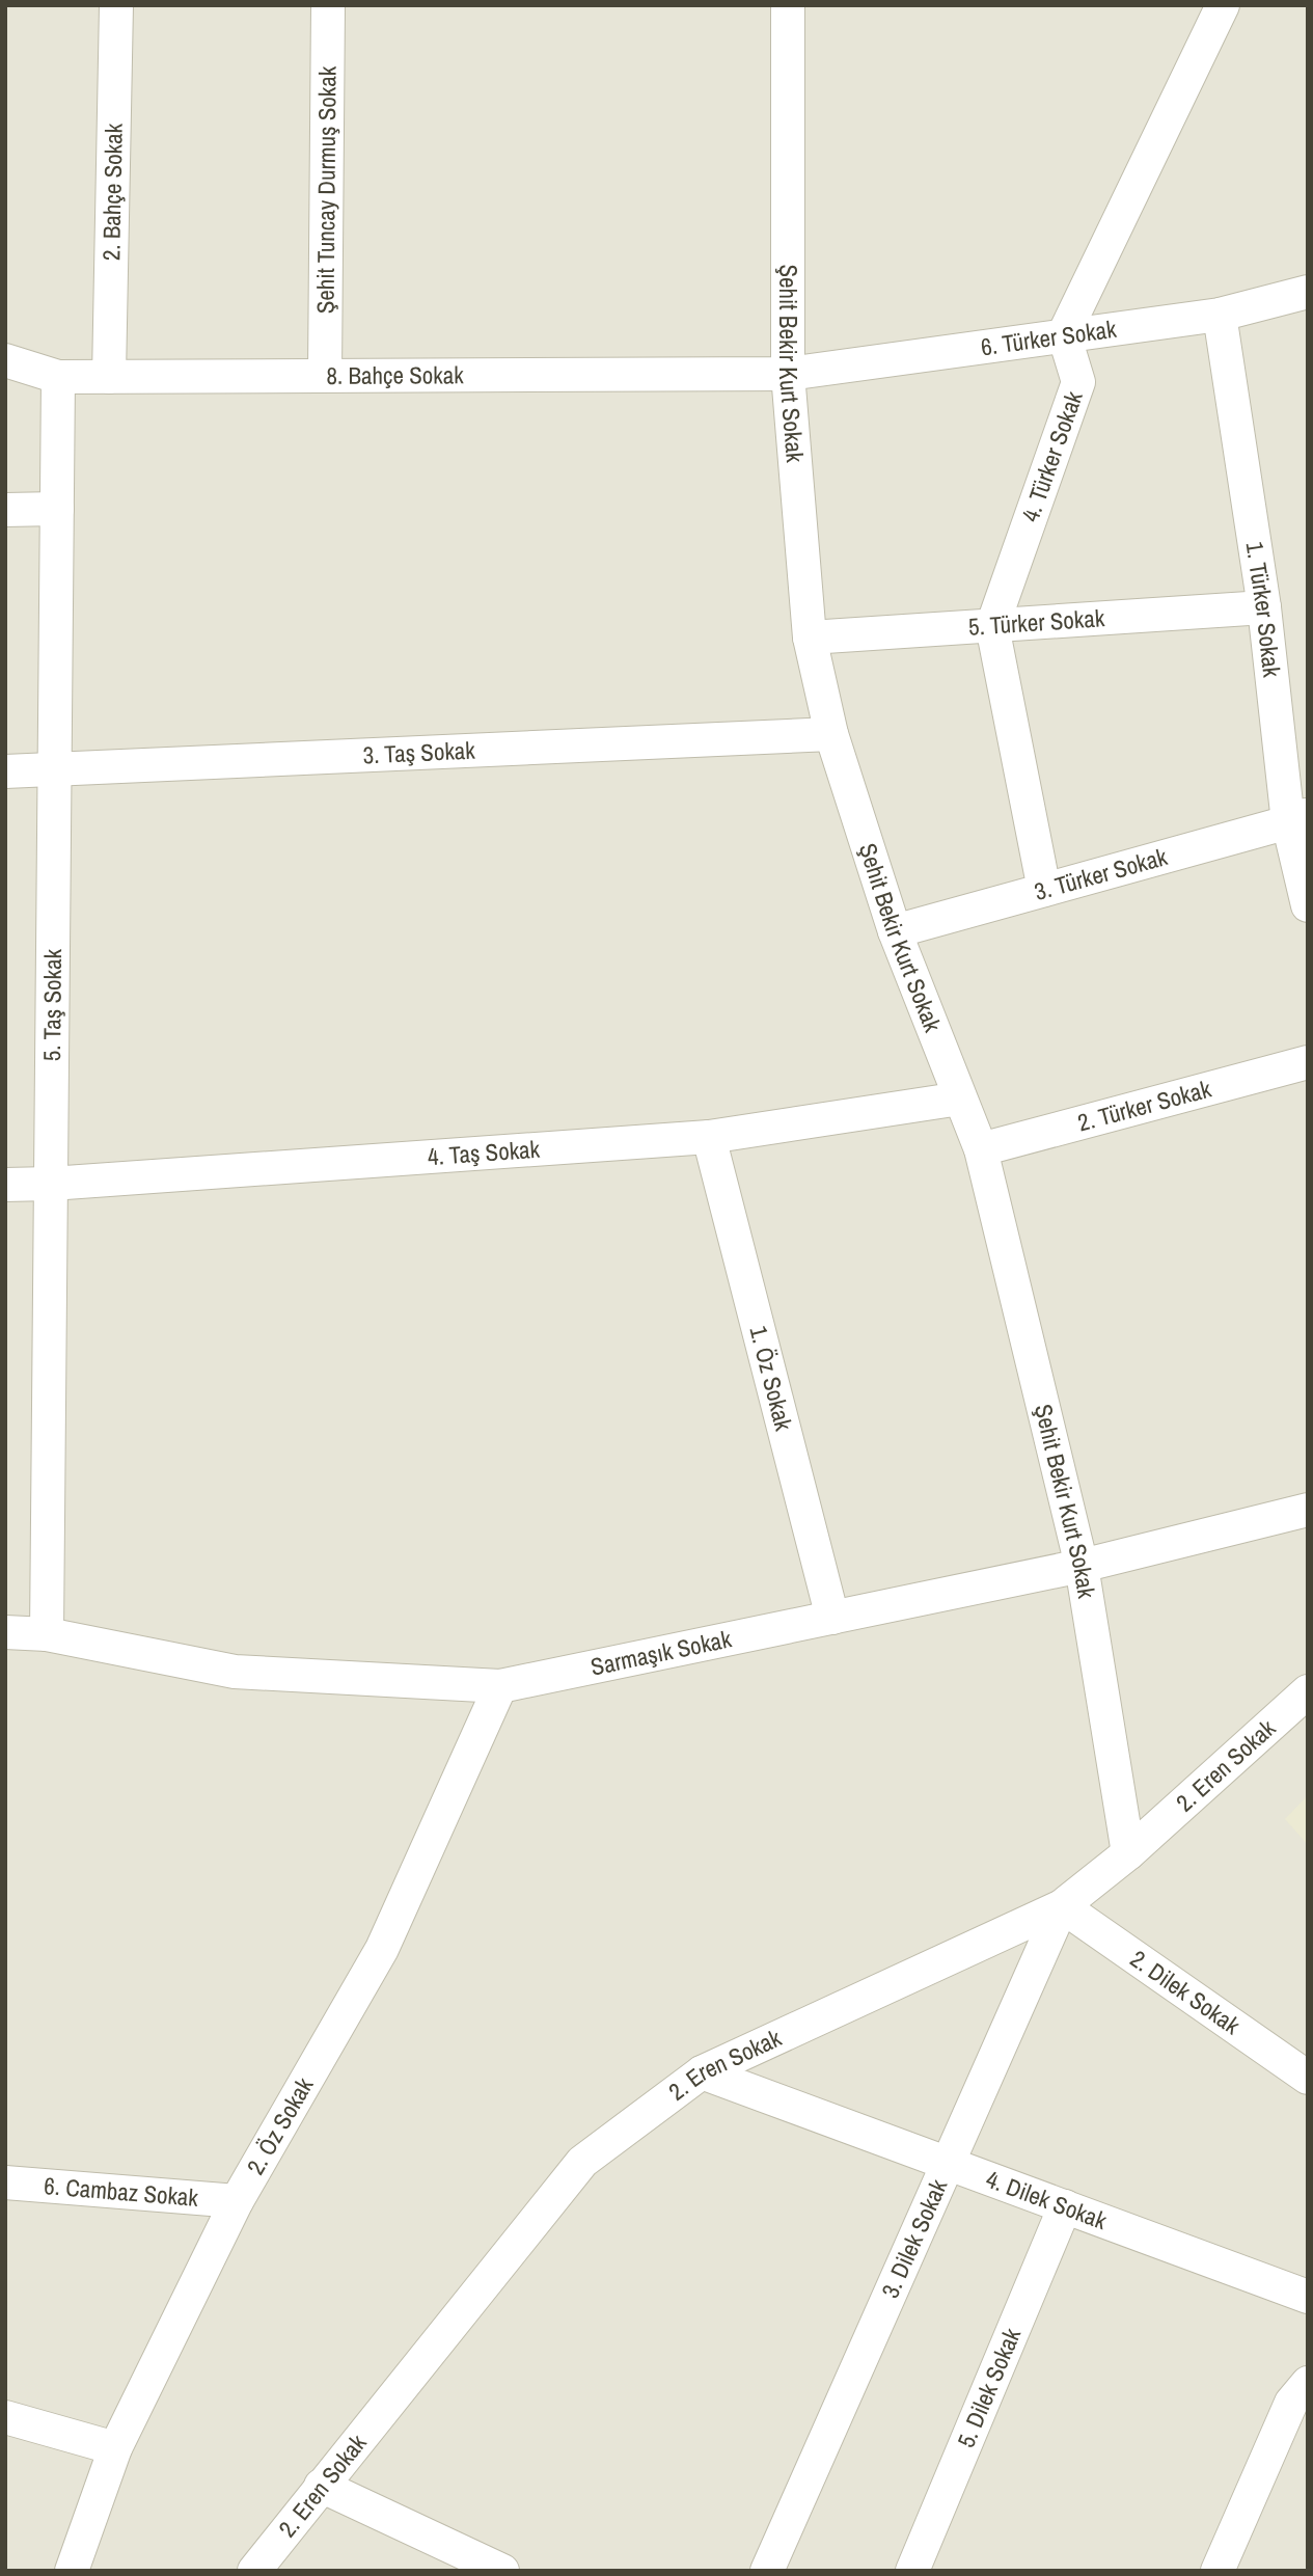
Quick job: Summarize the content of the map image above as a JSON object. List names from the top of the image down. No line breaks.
{"streets":{"street":["Şehit Tuncay Durmuş Sokak","2. Bahçe Sokak","6. Türker Sokak","Şehit Bekir Kurt Sokak","8. Bahçe Sokak","4. Türker Sokak","1. Türker Sokak","5. Türker Sokak","3. Taş Sokak","3. Türker Sokak","5. Taş Sokak","2. Türker Sokak","4. Taş Sokak","1. Öz Sokak","Sarmaşık Sokak","2. Eren Sokak","2. Dilek Sokak","2. Öz Sokak","6. Cambaz Sokak","4. Dilek Sokak","3. Dilek Sokak","5. Dilek Sokak"]},"crossings":[["Şehit Tuncay Durmuş Sokak","8. Bahçe Sokak"],["2. Bahçe Sokak","8. Bahçe Sokak"],["6. Türker Sokak","Şehit Bekir Kurt Sokak"],["6. Türker Sokak","8. Bahçe Sokak"],["6. Türker Sokak","4. Türker Sokak"],["6. Türker Sokak","1. Türker Sokak"],["Şehit Bekir Kurt Sokak","8. Bahçe Sokak"],["Şehit Bekir Kurt Sokak","5. Türker Sokak"],["Şehit Bekir Kurt Sokak","3. Taş Sokak"],["Şehit Bekir Kurt Sokak","3. Türker Sokak"],["Şehit Bekir Kurt Sokak","2. Türker Sokak"],["Şehit Bekir Kurt Sokak","4. Taş Sokak"],["Şehit Bekir Kurt Sokak","Sarmaşık Sokak"],["Şehit Bekir Kurt Sokak","2. Eren Sokak"],["8. Bahçe Sokak","5. Taş Sokak"],["4. Türker Sokak","5. Türker Sokak"],["1. Türker Sokak","5. Türker Sokak"],["1. Türker Sokak","3. Türker Sokak"],["3. Taş Sokak","5. Taş Sokak"],["5. Taş Sokak","4. Taş Sokak"],["5. Taş Sokak","Sarmaşık Sokak"],["4. Taş Sokak","1. Öz Sokak"],["1. Öz Sokak","Sarmaşık Sokak"],["Sarmaşık Sokak","2. Öz Sokak"],["2. Eren Sokak","2. Dilek Sokak"],["2. Eren Sokak","4. Dilek Sokak"],["2. Eren Sokak","3. Dilek Sokak"],["2. Dilek Sokak","3. Dilek Sokak"],["2. Öz Sokak","6. Cambaz Sokak"],["4. Dilek Sokak","3. Dilek Sokak"],["4. Dilek Sokak","5. Dilek Sokak"]]}
